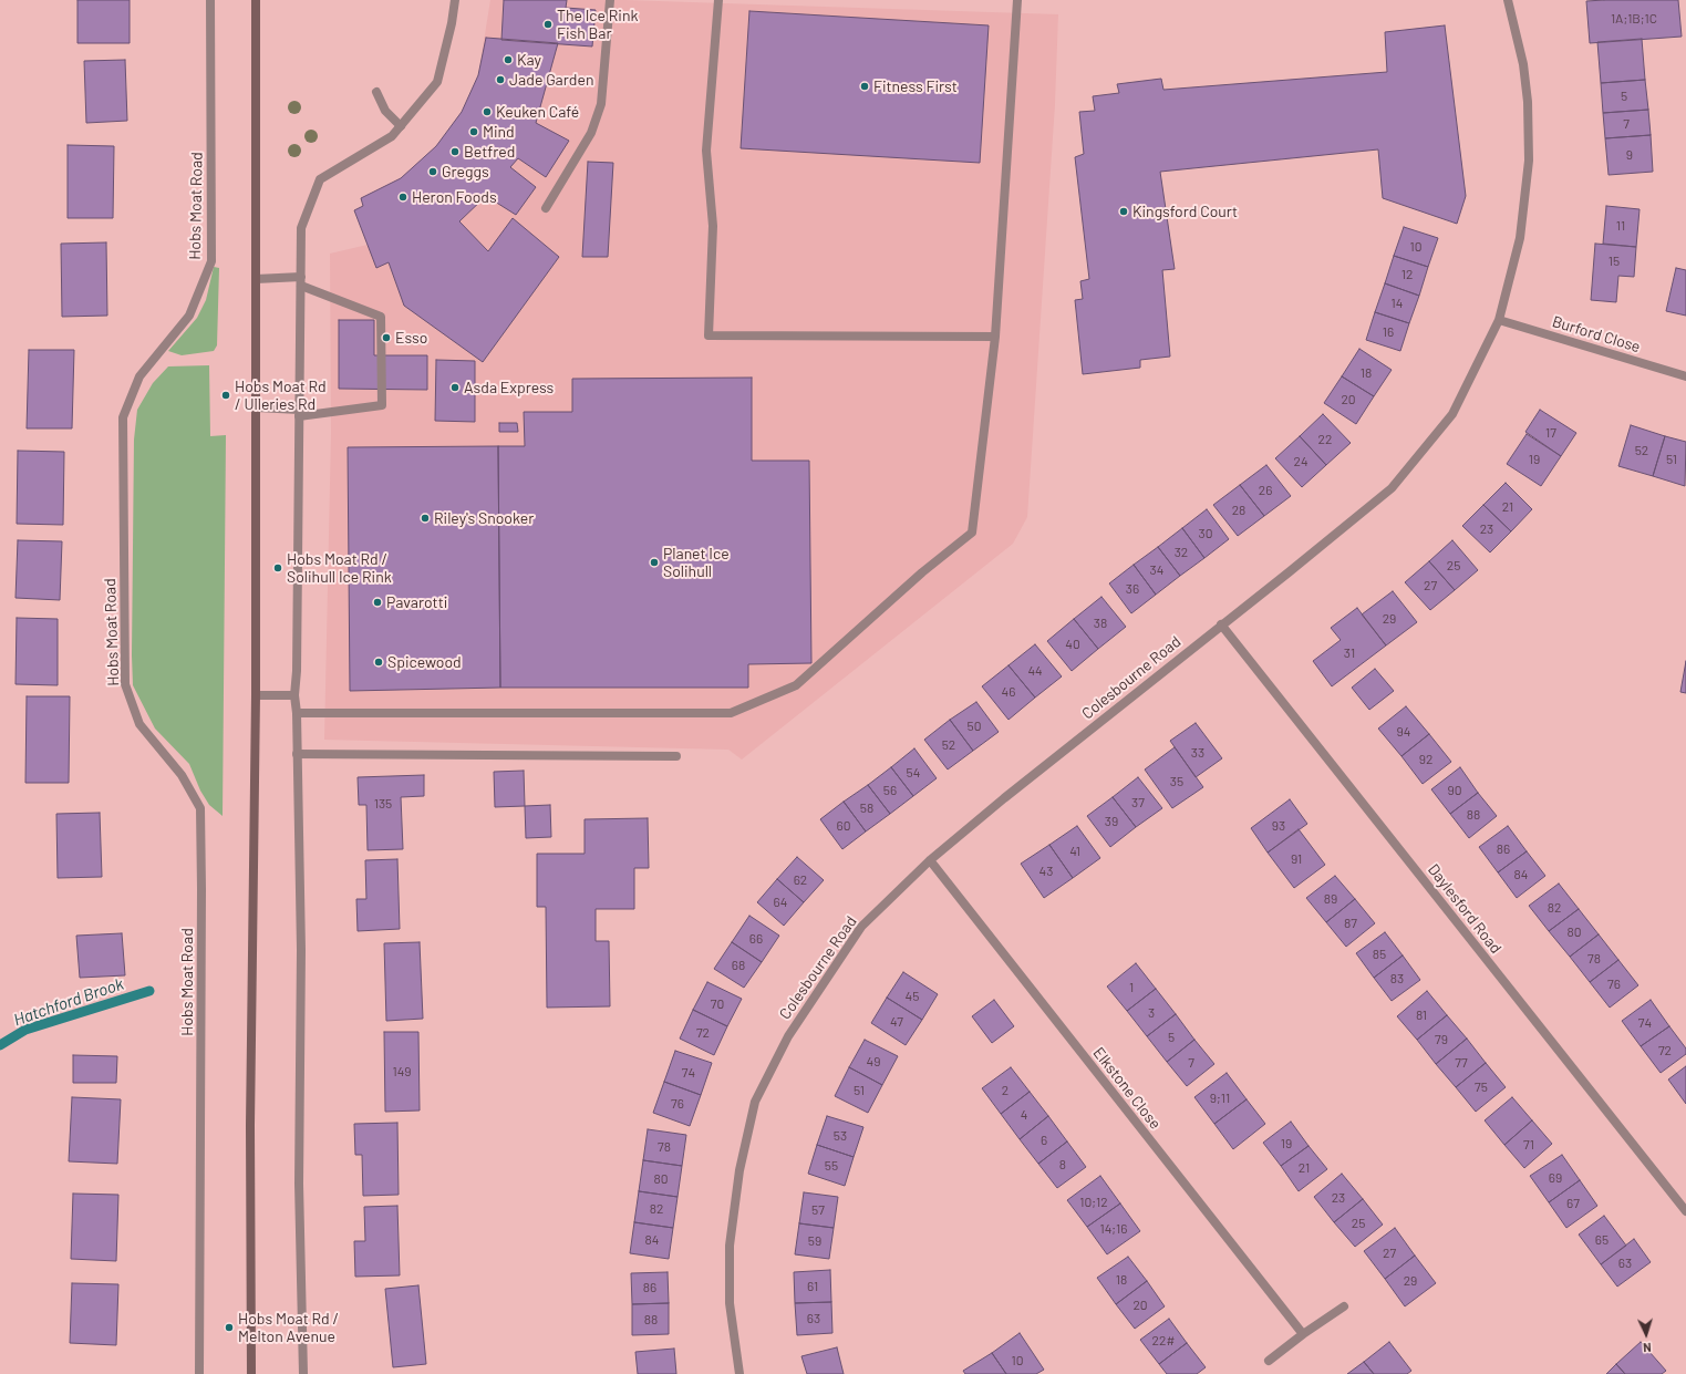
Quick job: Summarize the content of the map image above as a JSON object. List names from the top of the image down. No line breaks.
{"streets":{"street":["Hobs Moat Road","Burford Close","Colesbourne Road","Daylesford Road","Elkstone Close"]},"crossings":[["Burford Close","Colesbourne Road"],["Colesbourne Road","Daylesford Road"],["Colesbourne Road","Elkstone Close"]],"water":["Hatchford Brook"],"places":["The Ice Rink Fish Bar","Kay","Jade Garden","Fitness First","Keuken Café","Mind","Betfred","Greggs","Heron Foods","Kingsford Court","Esso","Asda Express","Hobs Moat Rd / Ulleries Rd","Riley's Snooker","Planet Ice Solihull","Hobs Moat Rd / Solihull Ice Rink","Pavarotti","Spicewood","Hobs Moat Rd / Melton Avenue"],"house_numbers":["1A;1B;1C","5","7","9","11","10","15","12","14","16","18","20","17","22","52","19","51","24","26","21","28","23","30","32","25","34","27","36","29","38","40","31","44","46","50","94","52","33","92","54","35","56","90","37","135","58","88","39","60","93","86","41","91","43","84","62","89","64","82","87","80","66","85","78","68","83","76","1","45","70","3","81","47","74","72","5","79","72","49","7","77","149","74","75","51","2","9;11","76","4","53","6","19","71","78","8","55","21","69","80","23","10;12","67","82","57","25","14;16","84","65","59","27","63","18","29","61","86","20","63","88","22#","10"],"north":"bottom"}
